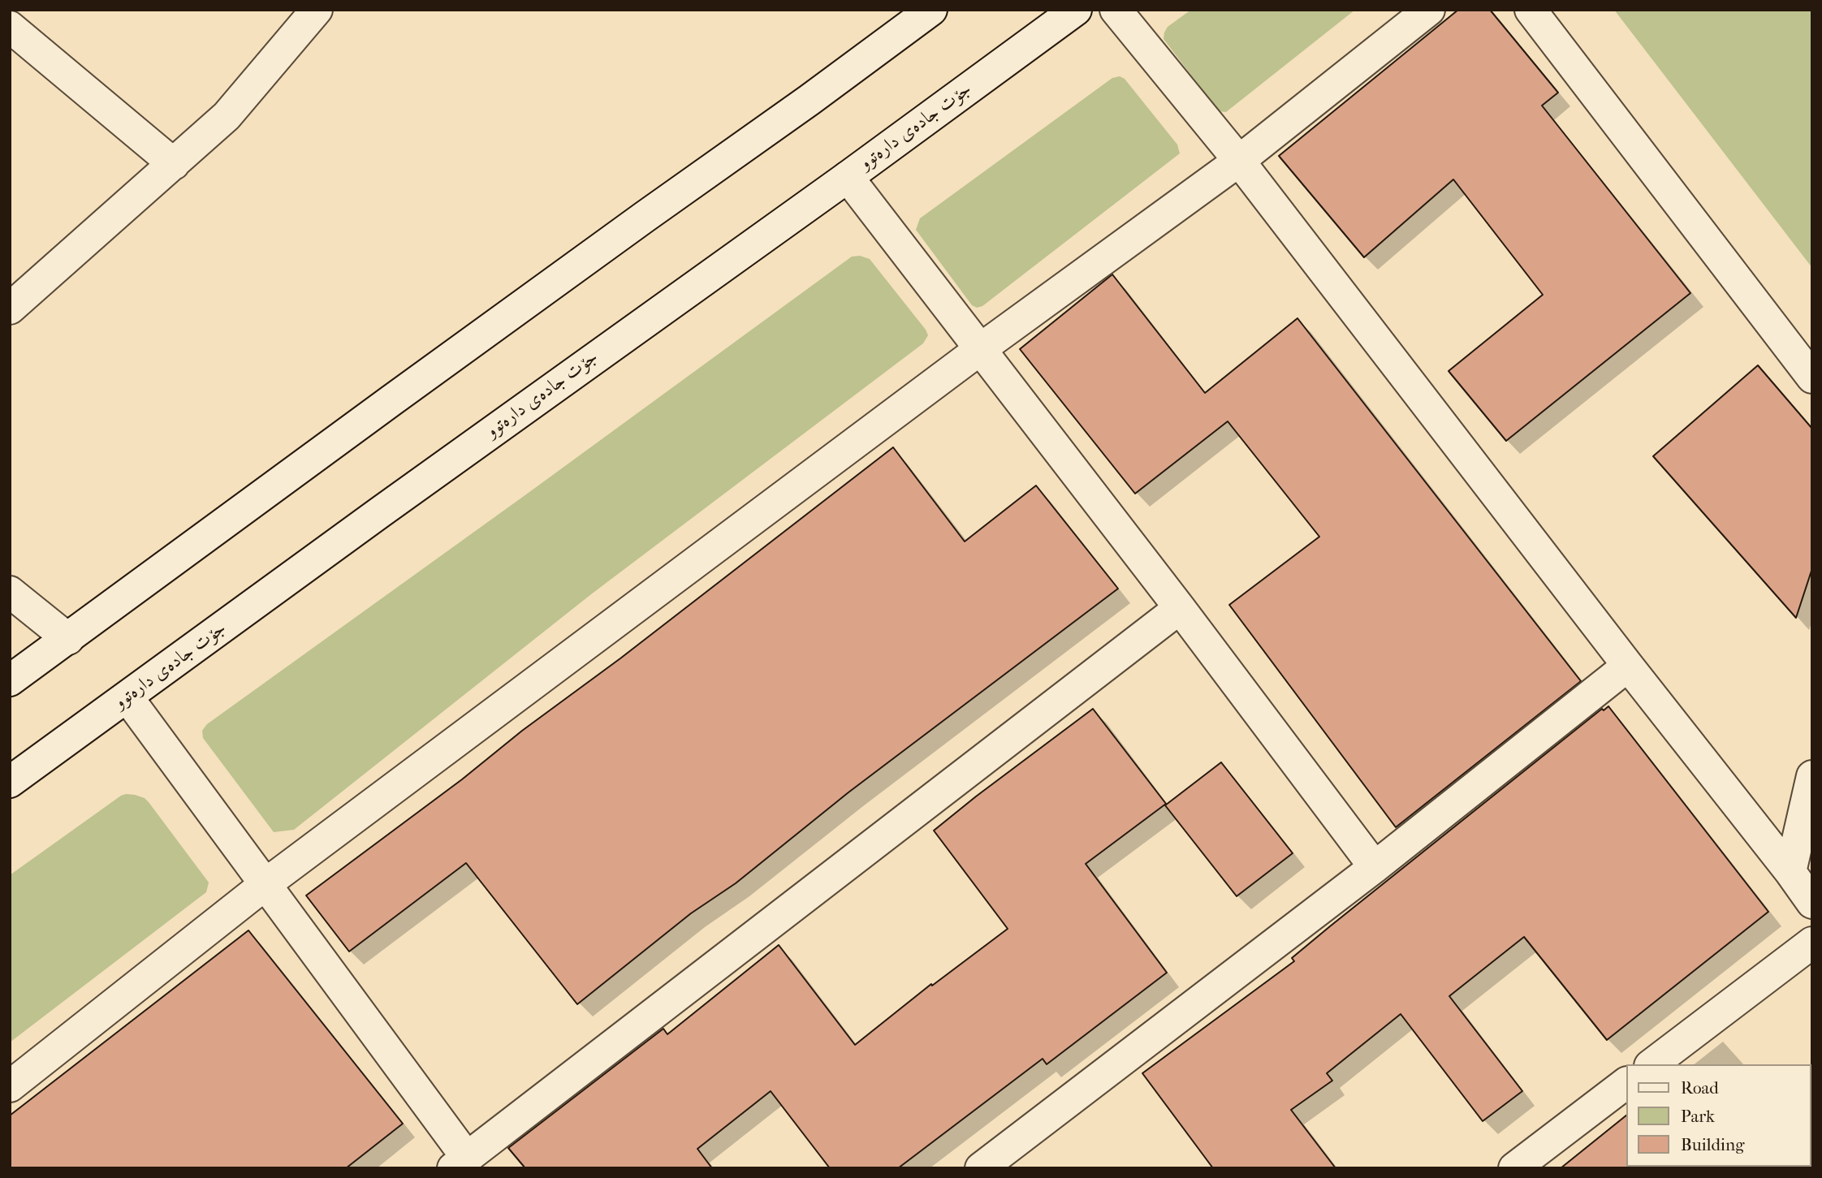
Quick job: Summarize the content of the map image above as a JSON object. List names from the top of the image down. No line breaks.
{"streets":{"street":["جۆت جادەی دارەتوو"]},"legend":["Road","Park","Building"]}
